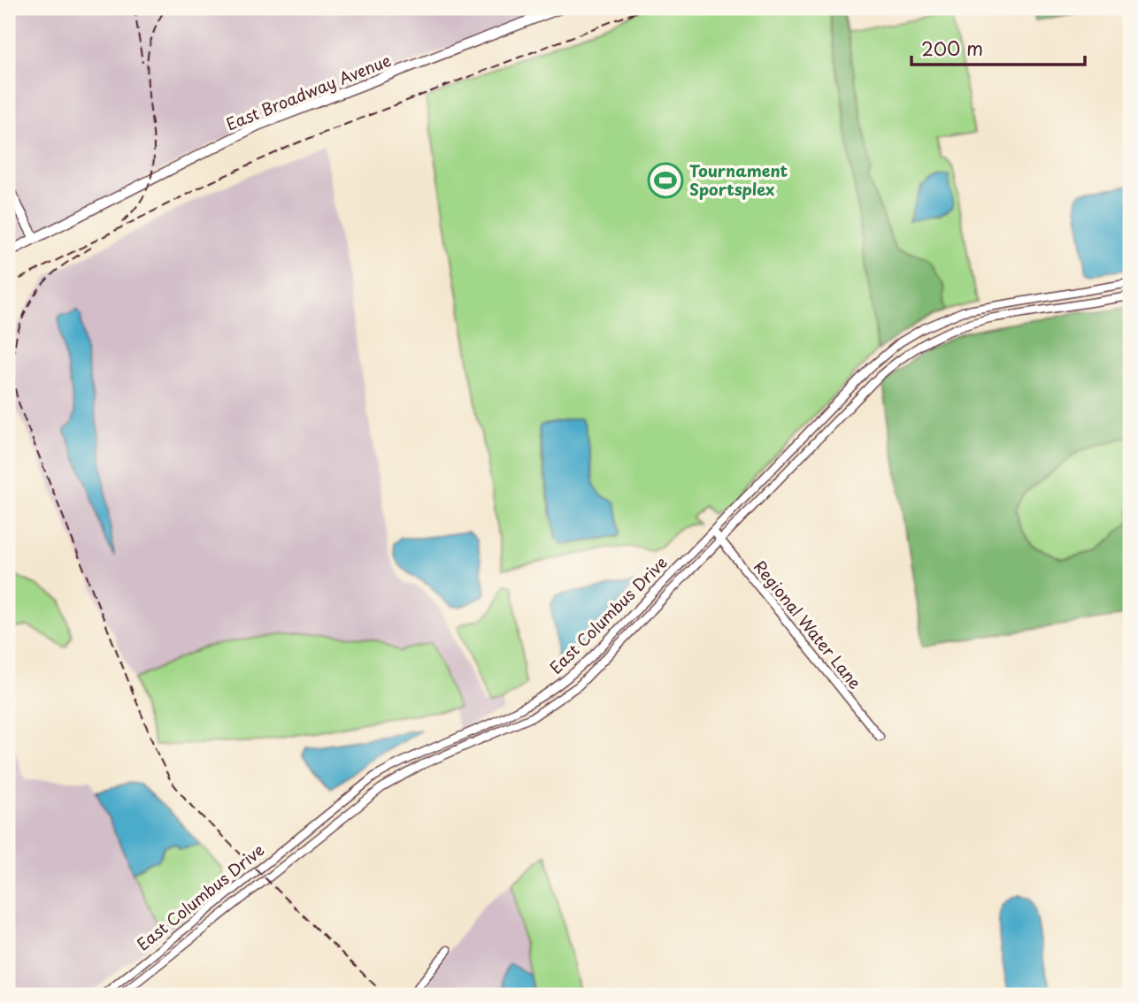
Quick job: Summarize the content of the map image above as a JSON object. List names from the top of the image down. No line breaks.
{"streets":{"main road":["East Broadway Avenue"],"street":["East Columbus Drive","Regional Water Lane"]},"crossings":[["East Columbus Drive","Regional Water Lane"]],"places":{"sports":["Tournament Sportsplex"]},"scale_bar":"200 m"}
